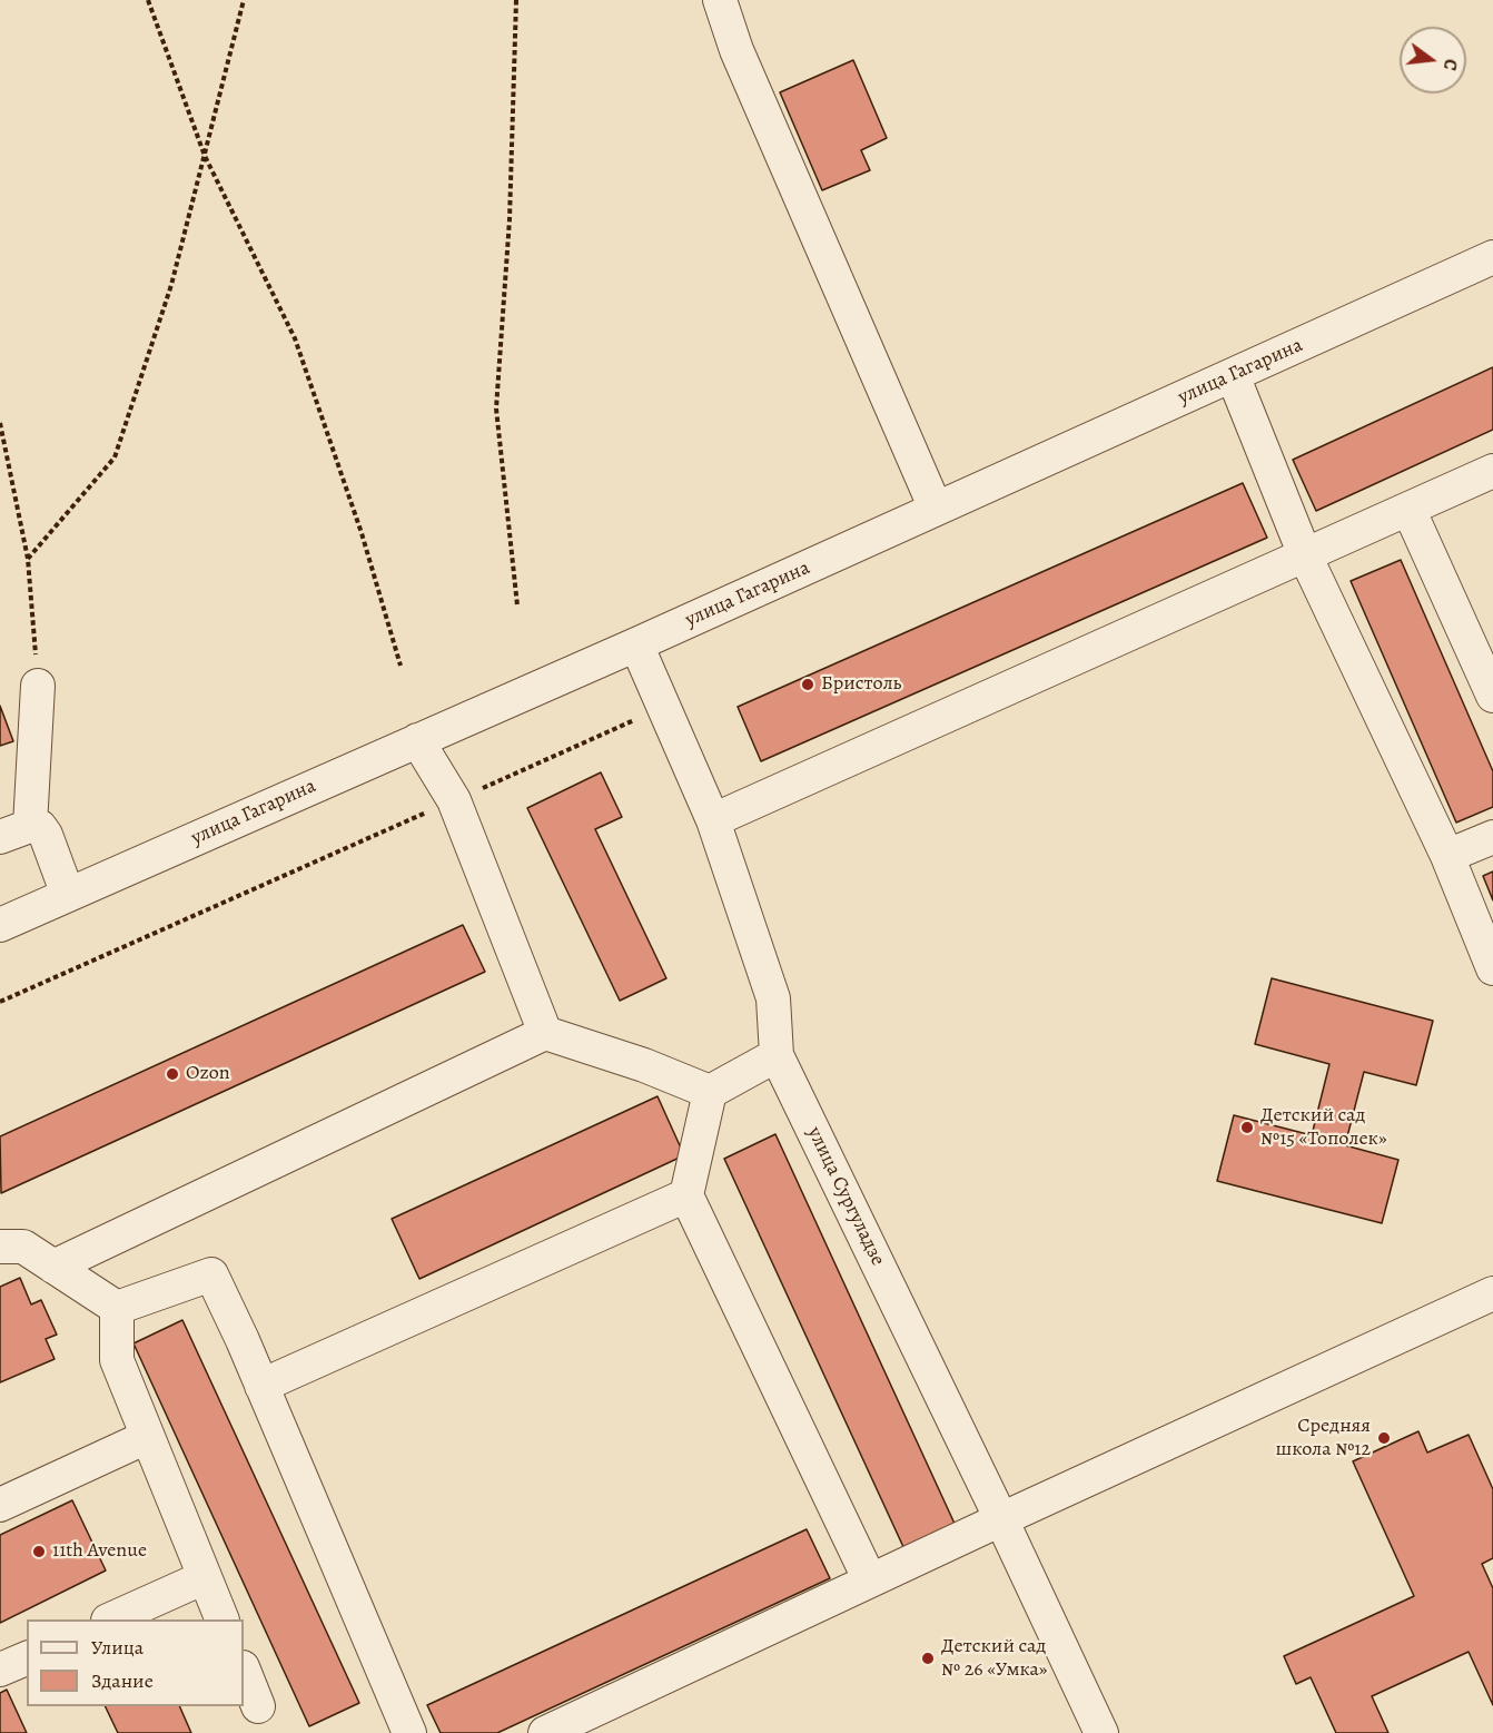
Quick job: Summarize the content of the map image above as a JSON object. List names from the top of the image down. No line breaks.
{"streets":{"street":["улица Гагарина","улица Сургуладзе"]},"crossings":[["улица Гагарина","улица Сургуладзе"]],"places":["Бристоль","Ozon","Детский сад №15 «Тополек»","Средняя школа №12","11th Avenue","Детский сад № 26 «Умка»"],"legend":["Улица","Здание"],"north":"right"}
